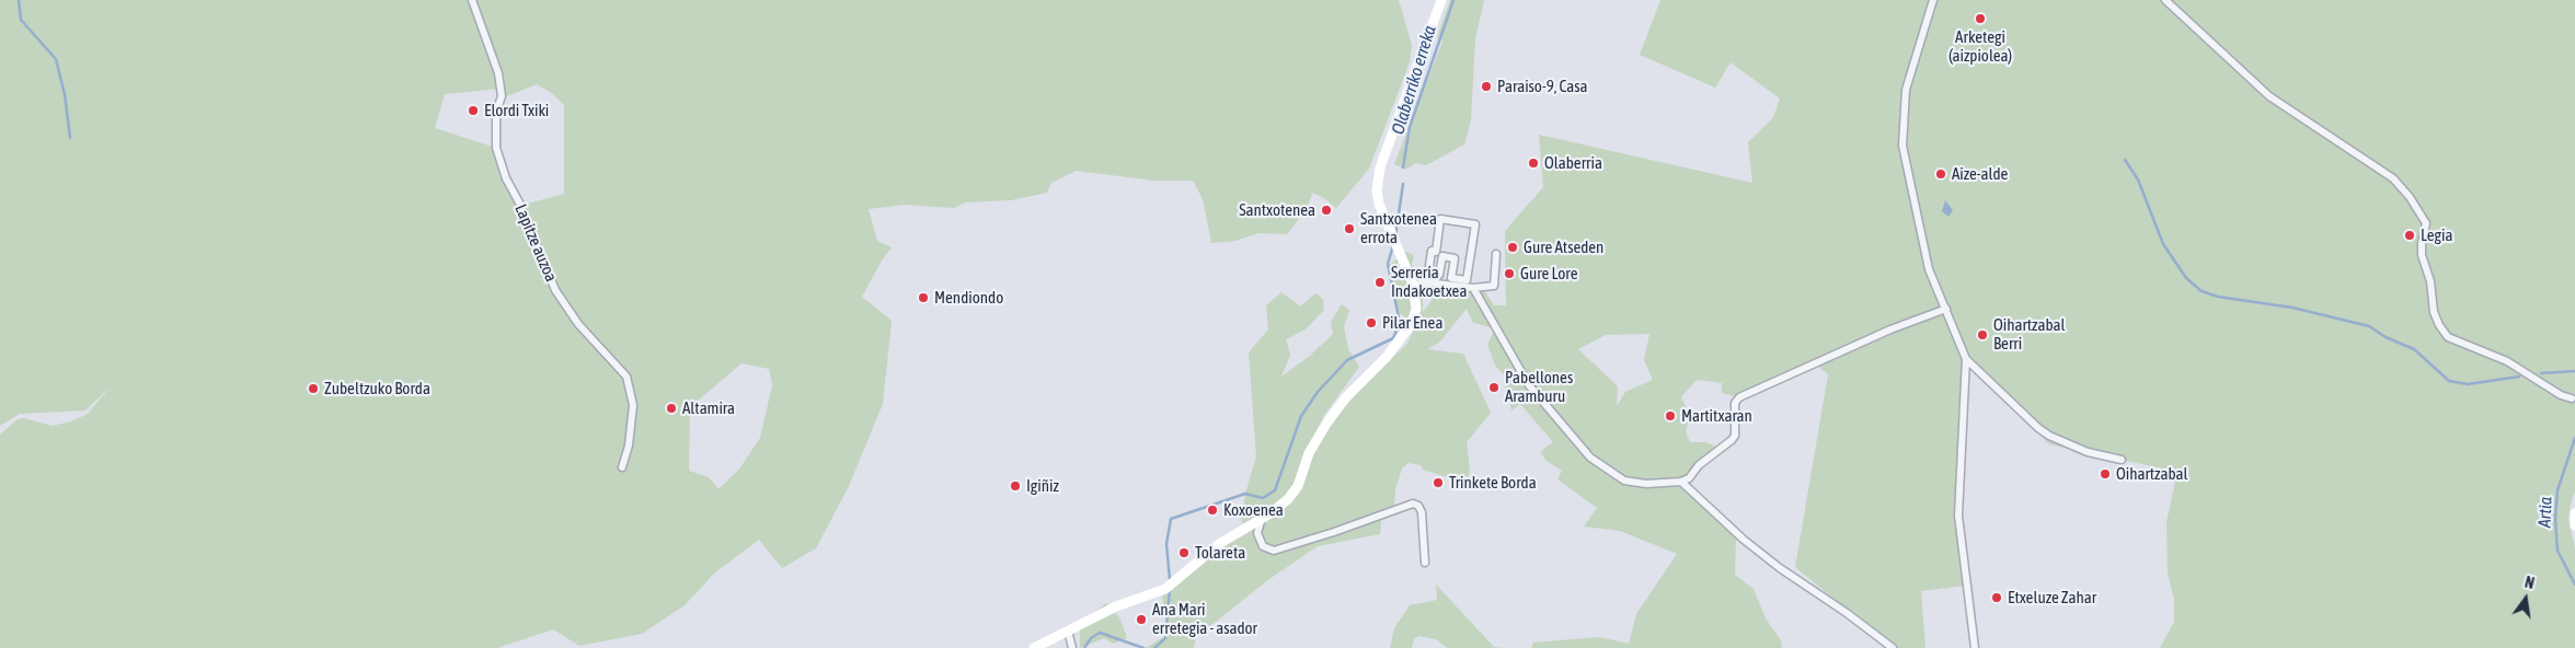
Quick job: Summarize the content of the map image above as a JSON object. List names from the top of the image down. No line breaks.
{"streets":{"street":["Lapitze auzoa"]},"water":["Olaberriko erreka","Artia"],"places":["Arketegi (aizpiolea)","Paraiso-9, Casa","Elordi Txiki","Olaberria","Aize-alde","Santxotenea","Santxotenea errota","Legia","Gure Atseden","Gure Lore","Serrería Indakoetxea","Mendiondo","Pilar Enea","Oihartzabal Berri","Pabellones Aramburu","Zubeltzuko Borda","Altamira","Martitxaran","Oihartzabal","Trinkete Borda","Igiñiz","Koxoenea","Tolareta","Etxeluze Zahar","Ana Mari erretegia - asador"],"north":"top"}
